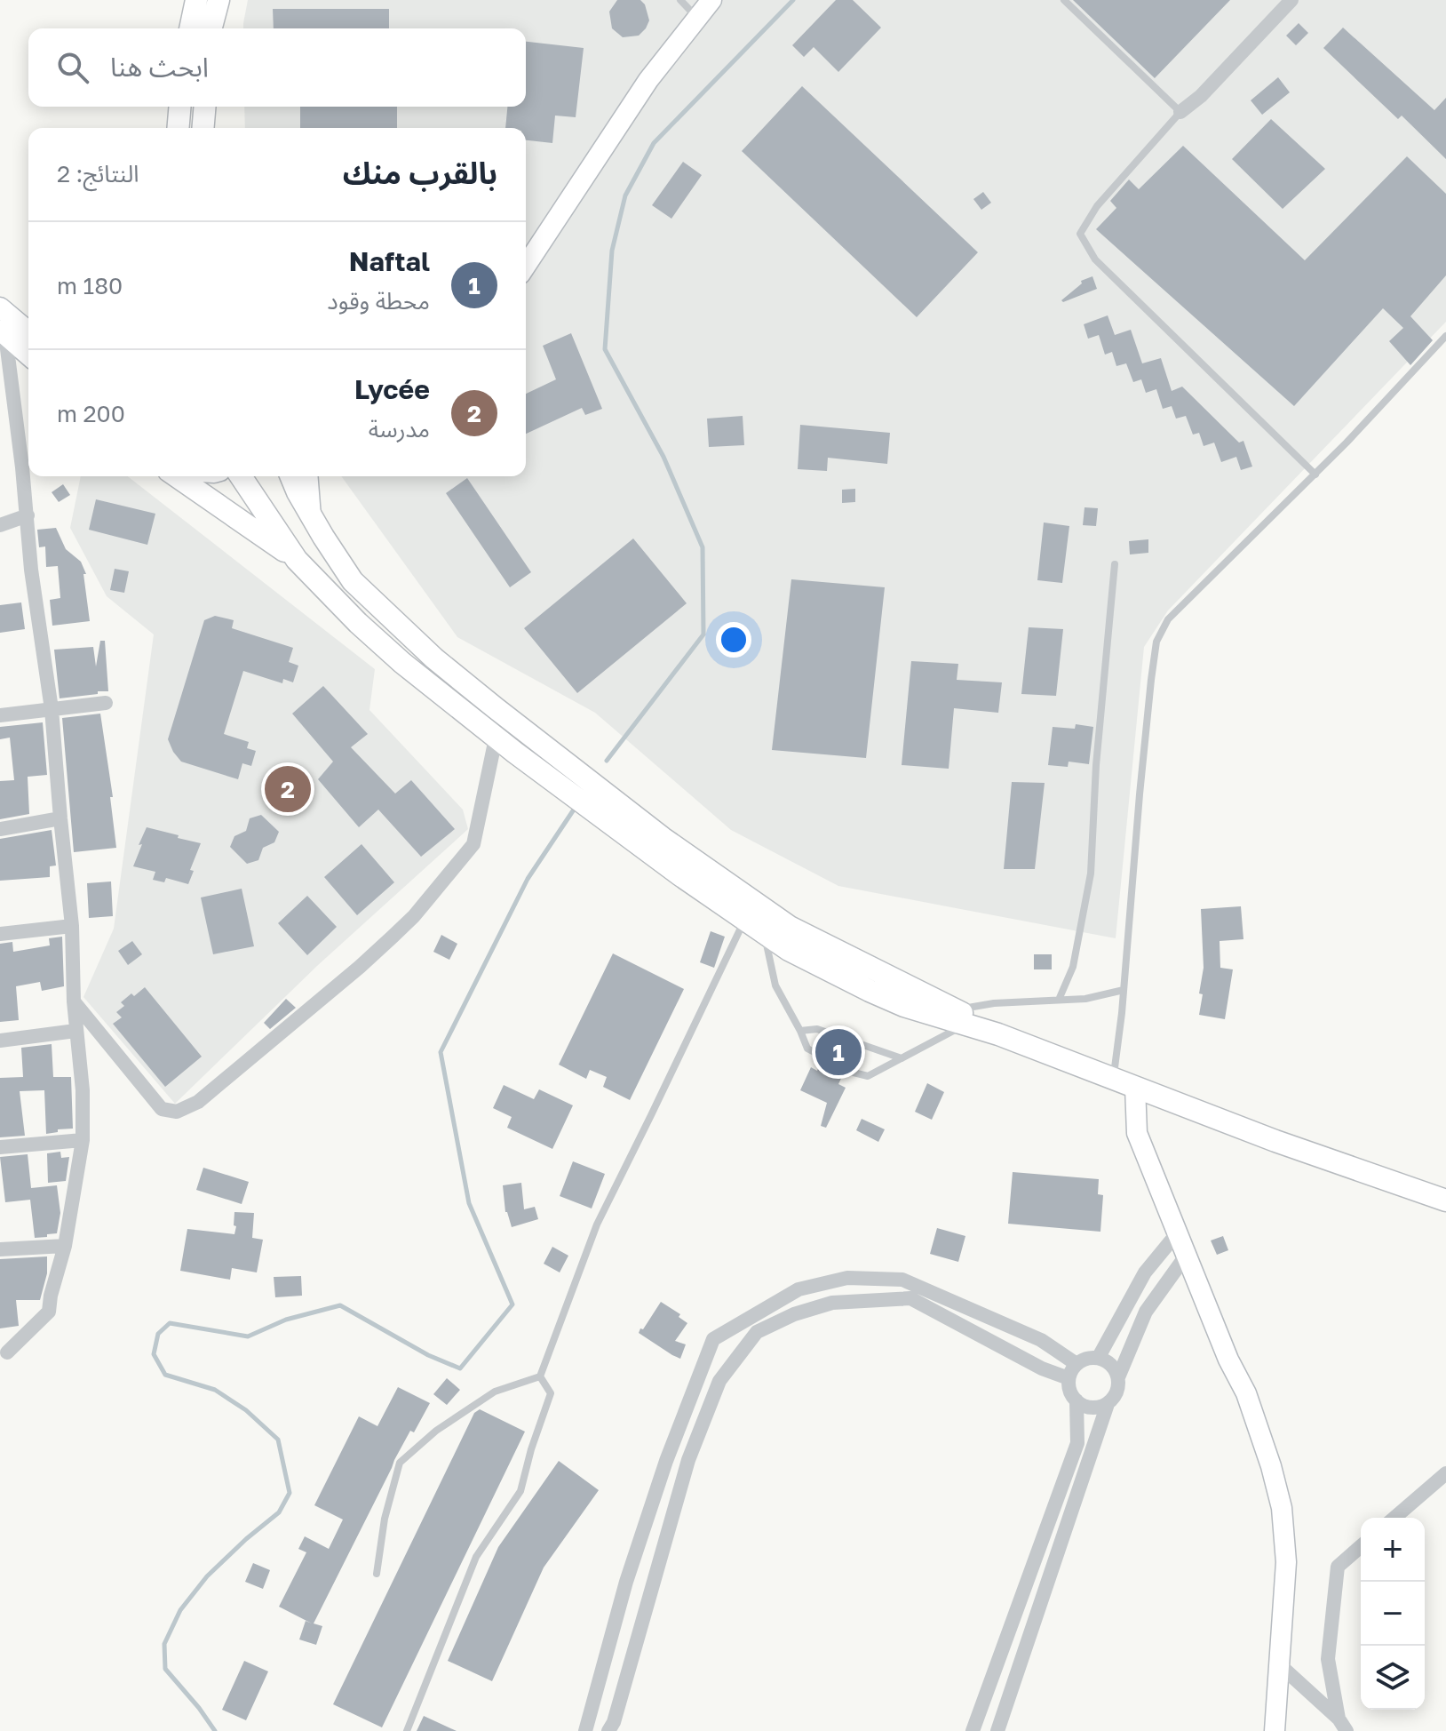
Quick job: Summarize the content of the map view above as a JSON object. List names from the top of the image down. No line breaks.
{"page":{"search":"ابحث هنا","heading":["بالقرب منك","النتائج: 2"],"list":[{"mark":"1","name":"Naftal","note":"محطة وقود","value":"180 m"},{"mark":"2","name":"Lycée","note":"مدرسة","value":"200 m"}],"pins":["2","1"],"map_buttons":["+","−"]}}
